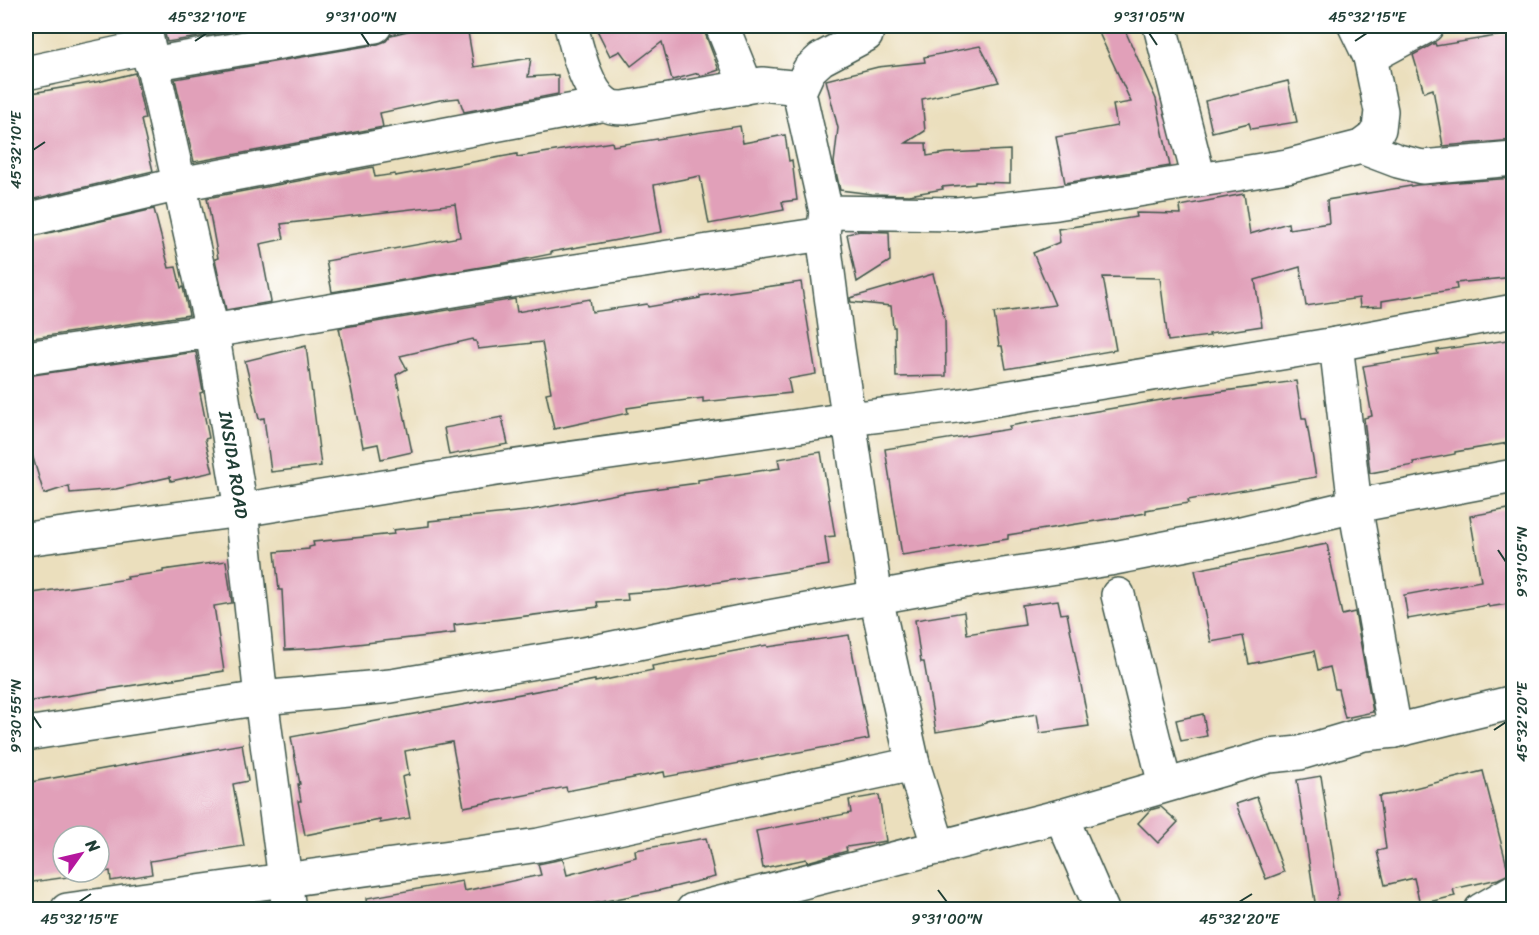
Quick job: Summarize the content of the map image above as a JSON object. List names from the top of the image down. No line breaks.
{"streets":{"street":["INSIDA ROAD"]},"north":"top right","coordinates":["45°32'10\"E","9°31'00\"N","9°31'05\"N","45°32'15\"E","9°30'55\"N","45°32'20\"E"]}
